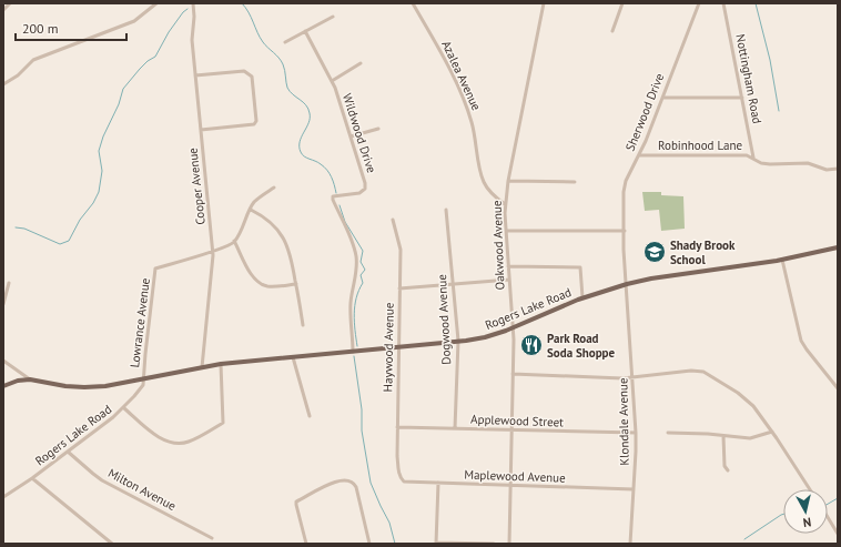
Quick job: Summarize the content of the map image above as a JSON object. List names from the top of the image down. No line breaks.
{"streets":{"main road":["Rogers Lake Road"],"street":["Azalea Avenue","Nottingham Road","Sherwood Drive","Wildwood Drive","Robinhood Lane","Cooper Avenue","Oakwood Avenue","Dogwood Avenue","Lowrance Avenue","Haywood Avenue","Applewood Street","Klondale Avenue","Maplewood Avenue","Milton Avenue"]},"crossings":[["Azalea Avenue","Oakwood Avenue"],["Nottingham Road","Robinhood Lane"],["Sherwood Drive","Robinhood Lane"],["Sherwood Drive","Klondale Avenue"],["Wildwood Drive","Rogers Lake Road"],["Cooper Avenue","Rogers Lake Road"],["Cooper Avenue","Lowrance Avenue"],["Oakwood Avenue","Rogers Lake Road"],["Oakwood Avenue","Applewood Street"],["Oakwood Avenue","Maplewood Avenue"],["Rogers Lake Road","Dogwood Avenue"],["Rogers Lake Road","Lowrance Avenue"],["Rogers Lake Road","Haywood Avenue"],["Rogers Lake Road","Klondale Avenue"],["Rogers Lake Road","Milton Avenue"],["Dogwood Avenue","Applewood Street"],["Haywood Avenue","Applewood Street"],["Haywood Avenue","Maplewood Avenue"],["Applewood Street","Klondale Avenue"],["Klondale Avenue","Maplewood Avenue"]],"places":{"school or university":["Shady Brook School"],"restaurant":["Park Road Soda Shoppe"]},"scale_bar":"200 m","north":"bottom"}
